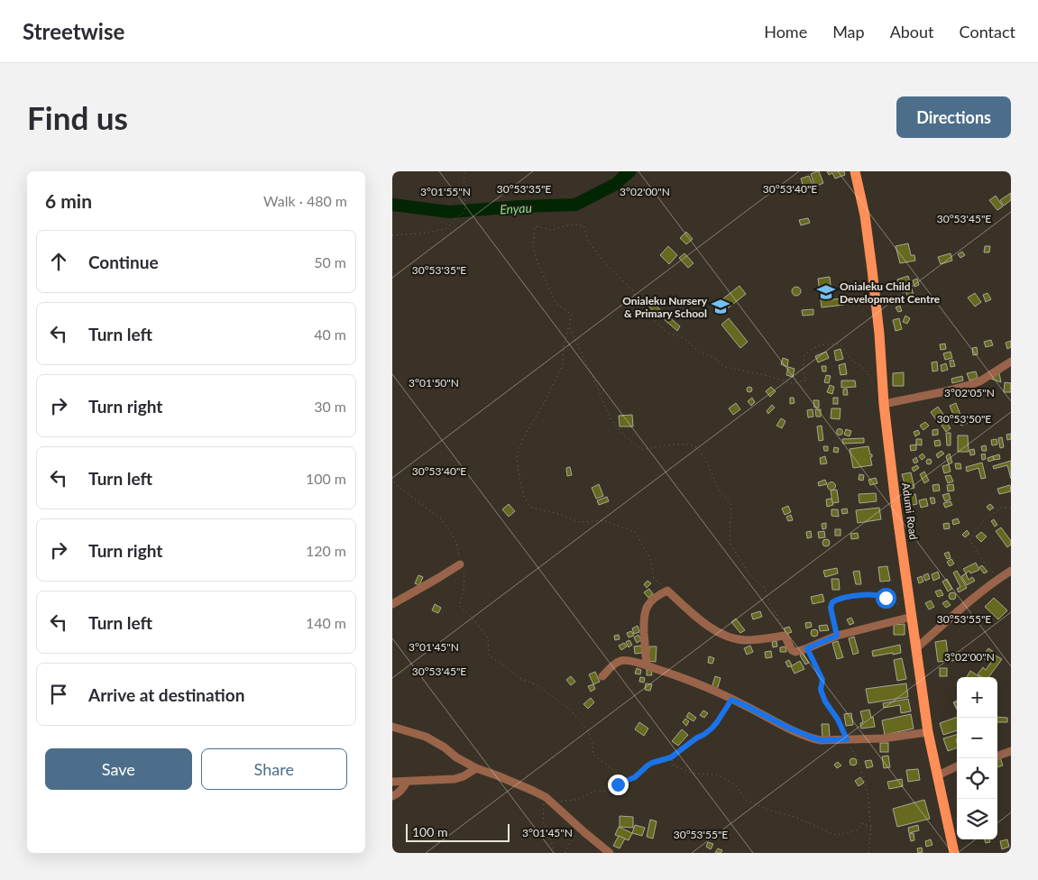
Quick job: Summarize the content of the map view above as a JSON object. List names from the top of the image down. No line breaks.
{"streets":{"main road":["Adumi Road"]},"water":["Enyau"],"places":{"school or university":["Onialeku Child Development Centre","Onialeku Nursery & Primary School"]},"scale_bar":"100 m","page":{"header":"Streetwise","nav":["Home","Map","About","Contact"],"buttons":["Directions",["Save","Share"]],"title":"Find us","heading":["6 min","Walk · 480 m"],"list":[["Continue","50 m"],["Turn left","40 m"],["Turn right","30 m"],["Turn left","100 m"],["Turn right","120 m"],["Turn left","140 m"],"Arrive at destination"],"map_buttons":["+","−"],"scale":"100 m"},"coordinates":["30°53'35\"E","30°53'40\"E","3°01'55\"N","3°02'00\"N","30°53'45\"E","3°01'50\"N","3°02'05\"N","30°53'50\"E","30°53'55\"E","3°01'45\"N"]}
